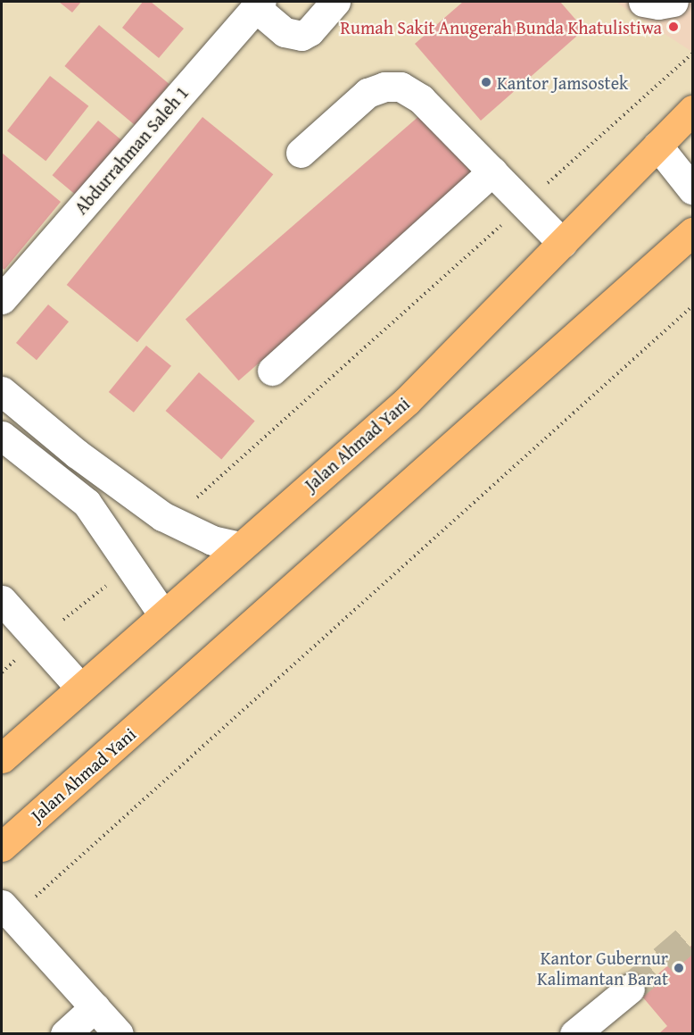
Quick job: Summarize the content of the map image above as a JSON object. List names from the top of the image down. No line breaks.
{"streets":{"highway":["Jalan Ahmad Yani"],"street":["Abdurrahman Saleh 1"]},"places":["Rumah Sakit Anugerah Bunda Khatulistiwa","Kantor Jamsostek","Kantor Gubernur Kalimantan Barat"]}
